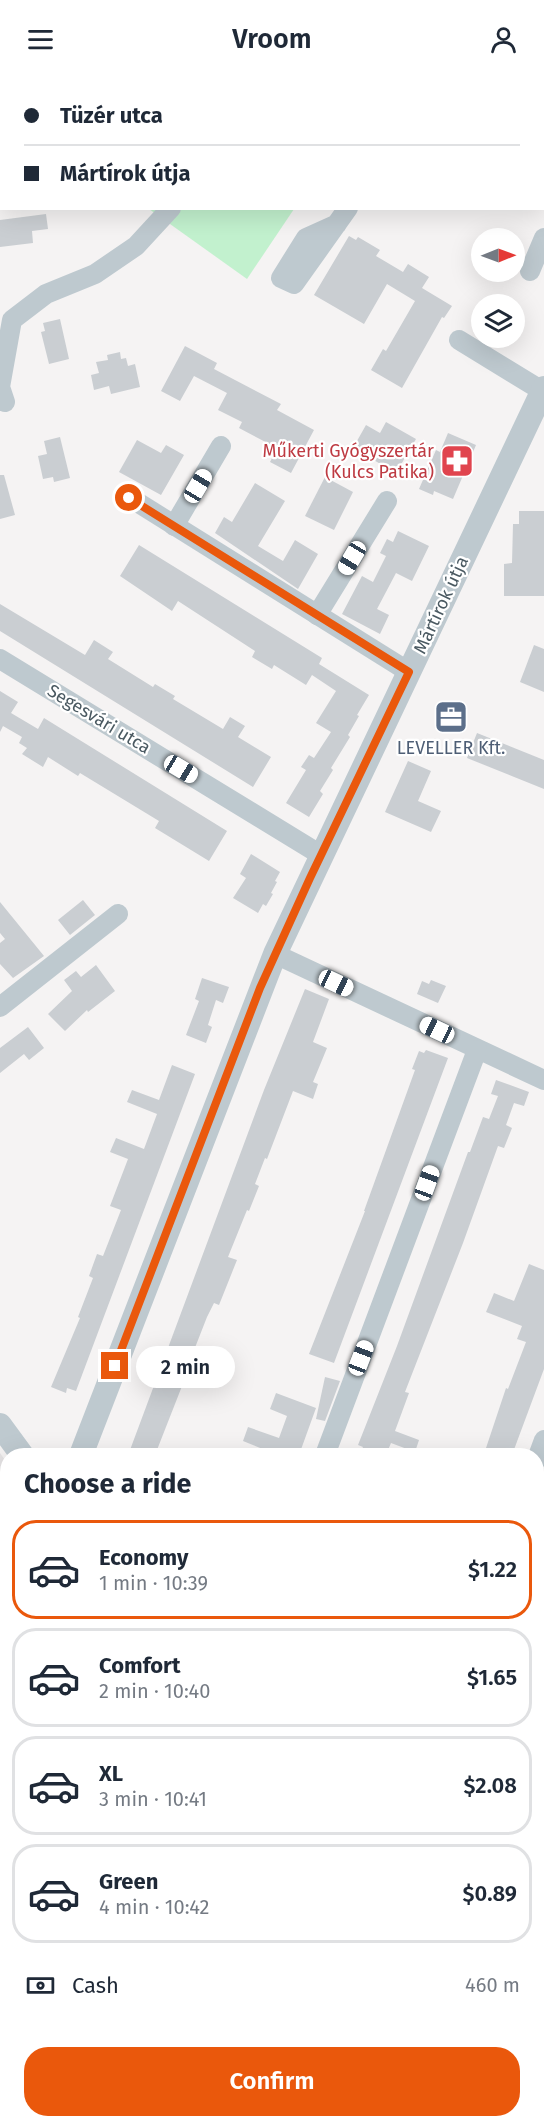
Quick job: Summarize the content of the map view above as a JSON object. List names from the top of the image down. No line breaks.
{"streets":{"street":["Mártírok útja","Segesvári utca"]},"crossings":[["Mártírok útja","Segesvári utca"]],"places":{"pharmacy":["Műkerti Gyógyszertár (Kulcs Patika)"],"office":["LEVELLER Kft."]},"north":"right","page":{"header":"Vroom","banner":["Tüzér utca","Mártírok útja"],"bubble":"2 min","heading":"Choose a ride","list":[{"name":"Economy","note":"1 min · 10:39","value":"$1.22"},{"name":"Comfort","note":"2 min · 10:40","value":"$1.65"},{"name":"XL","note":"3 min · 10:41","value":"$2.08"},{"name":"Green","note":"4 min · 10:42","value":"$0.89"}],"pay":["Cash","460 m"],"buttons":"Confirm"}}
